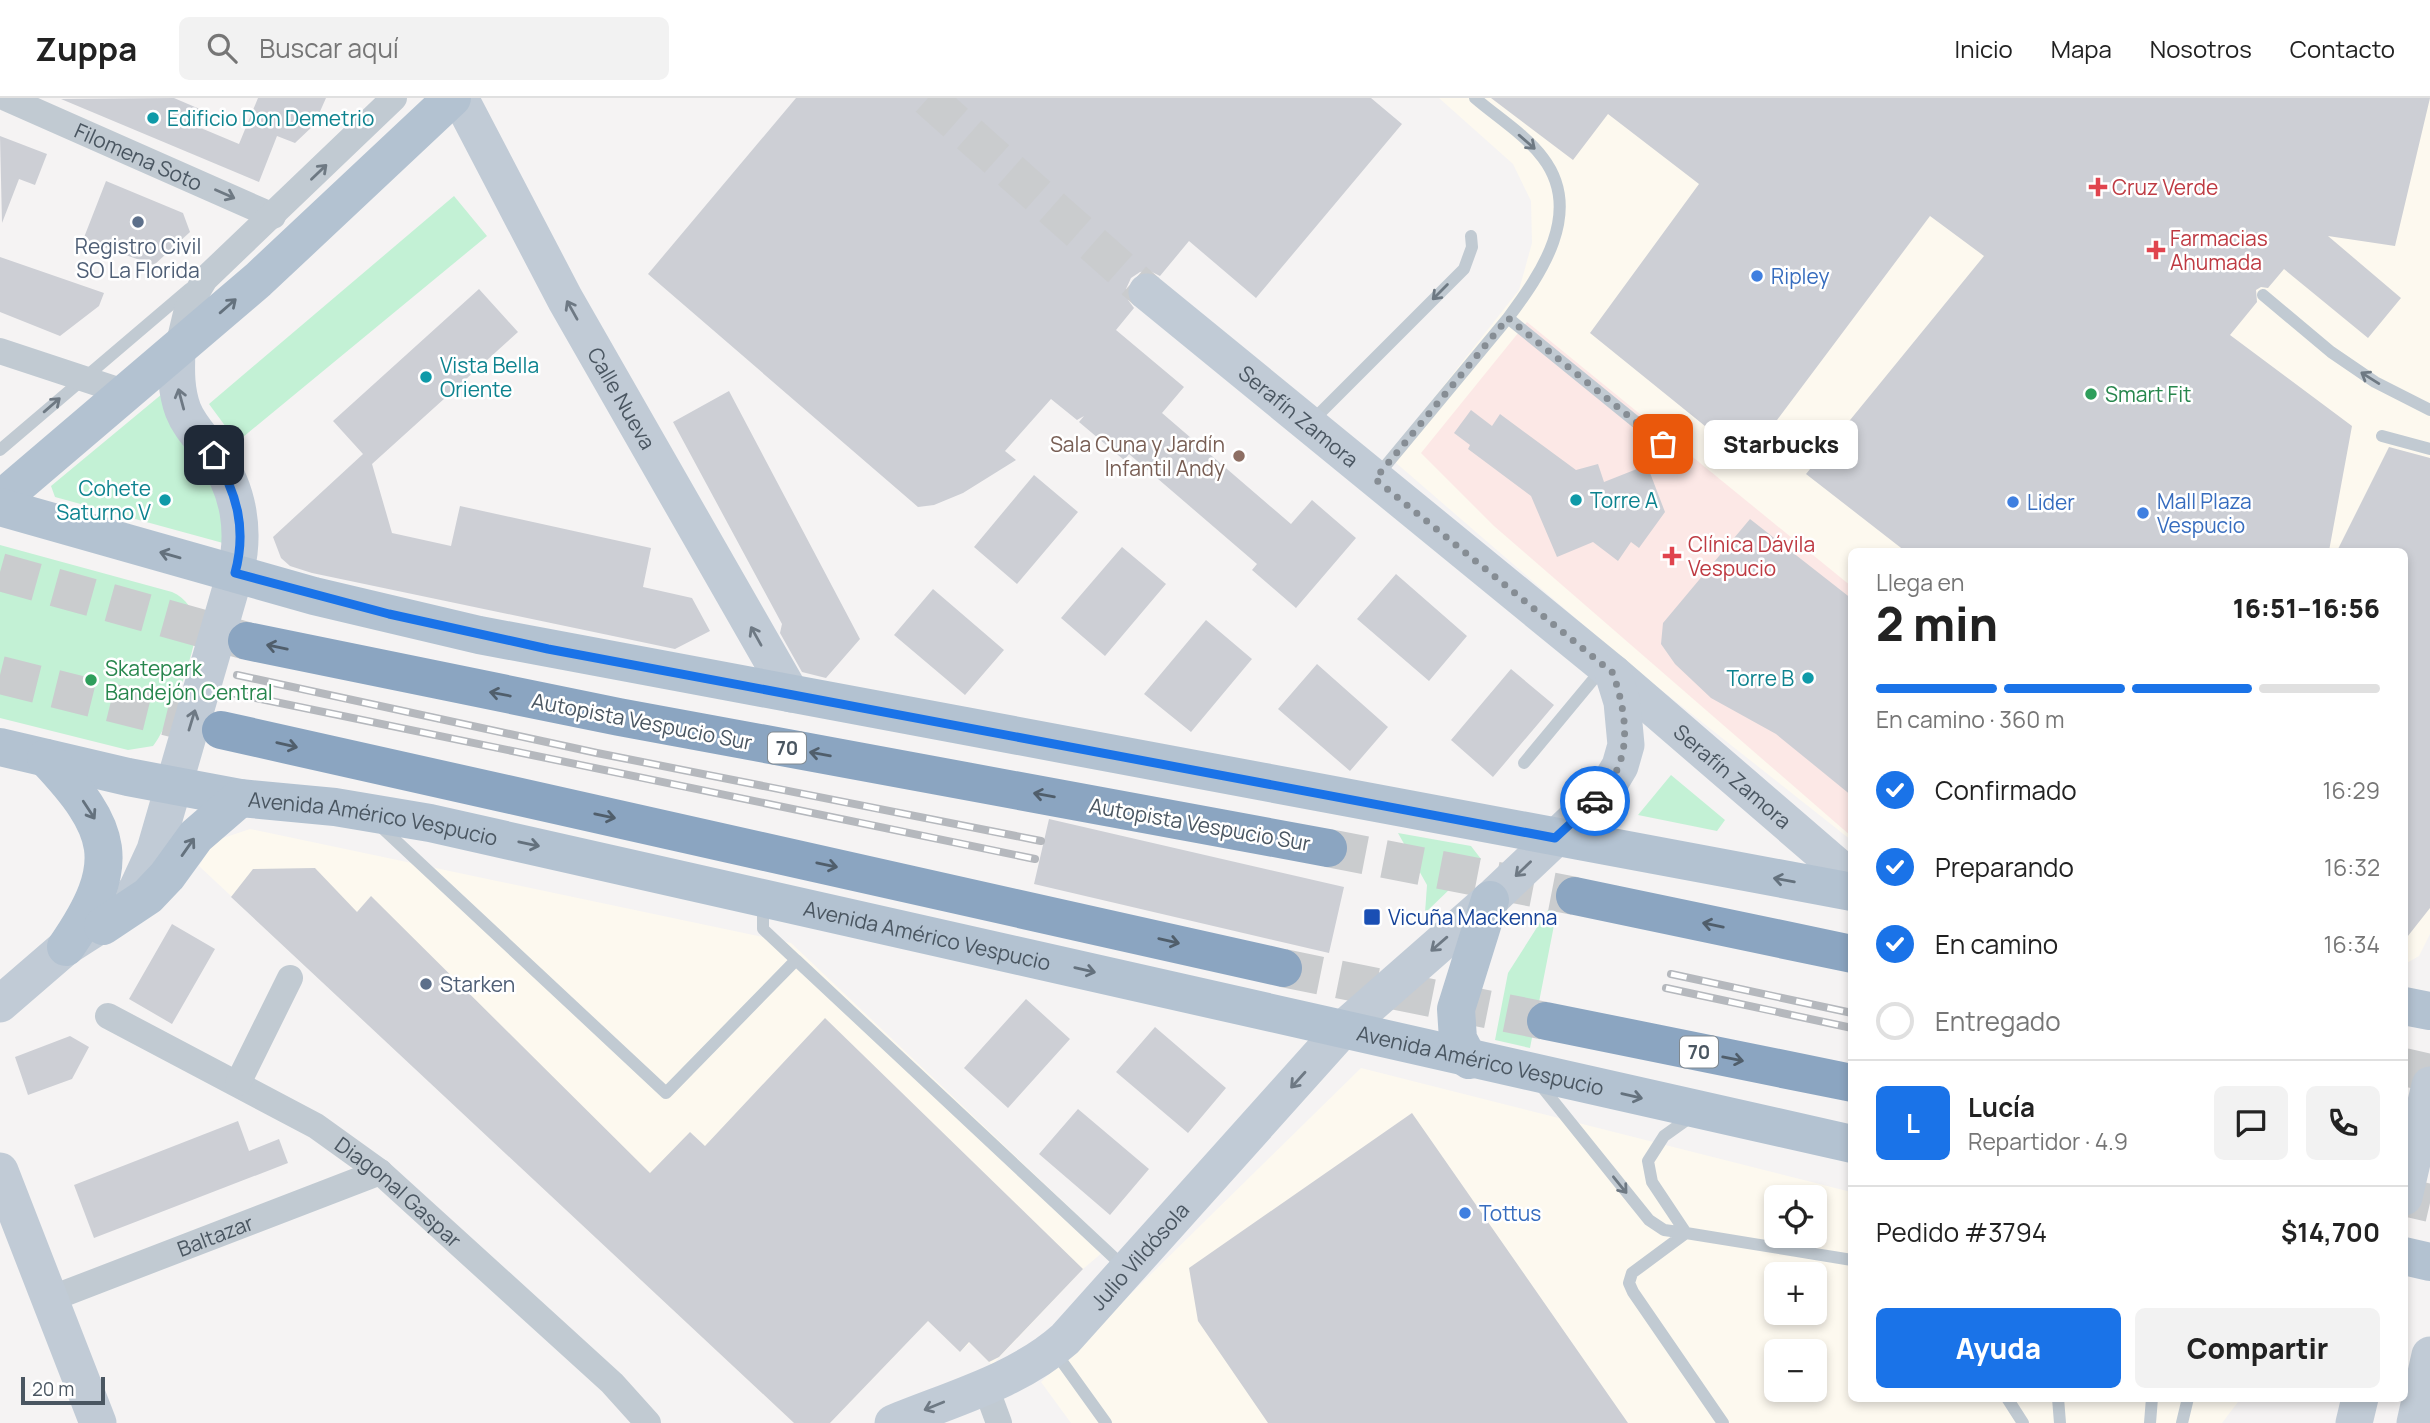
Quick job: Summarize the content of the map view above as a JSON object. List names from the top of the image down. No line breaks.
{"streets":{"highway":["Autopista Vespucio Sur","70"],"main road":["Avenida Américo Vespucio"],"street":["Filomena Soto","Calle Nueva","Serafín Zamora","Diagonal Gaspar","Baltazar","Julio Vildósola"]},"crossings":[["Avenida Américo Vespucio","Julio Vildósola"],["Diagonal Gaspar","Baltazar"]],"one_way":["Calle Nueva","Julio Vildósola"],"places":{"other":["Edificio Don Demetrio","Registro Civil SO La Florida","Ripley","Vista Bella Oriente","Smart Fit","Starbucks","Sala Cuna y Jardín Infantil Andy","Cohete Saturno V","Torre A","Lider","Mall Plaza Vespucio","Torre B","Skatepark Bandejón Central","Starken","Tottus"],"health":["Cruz Verde","Farmacias Ahumada","Clínica Dávila Vespucio"],"transit":["Vicuña Mackenna"]},"scale_bar":"20 m","page":{"header":"Zuppa","search":"Buscar aquí","nav":["Inicio","Mapa","Nosotros","Contacto"],"bubble":"Starbucks","heading":["2 min","Llega en","16:51–16:56"],"panel":["Lucía","Repartidor · 4.9","Pedido #3794","$14,700"],"bar":"En camino · 360 m","list":[["Confirmado","16:29"],["Preparando","16:32"],["En camino","16:34"],"Entregado"],"round":"L","map_buttons":["+","−"],"buttons":["Ayuda","Compartir"],"scale":"20 m"}}
